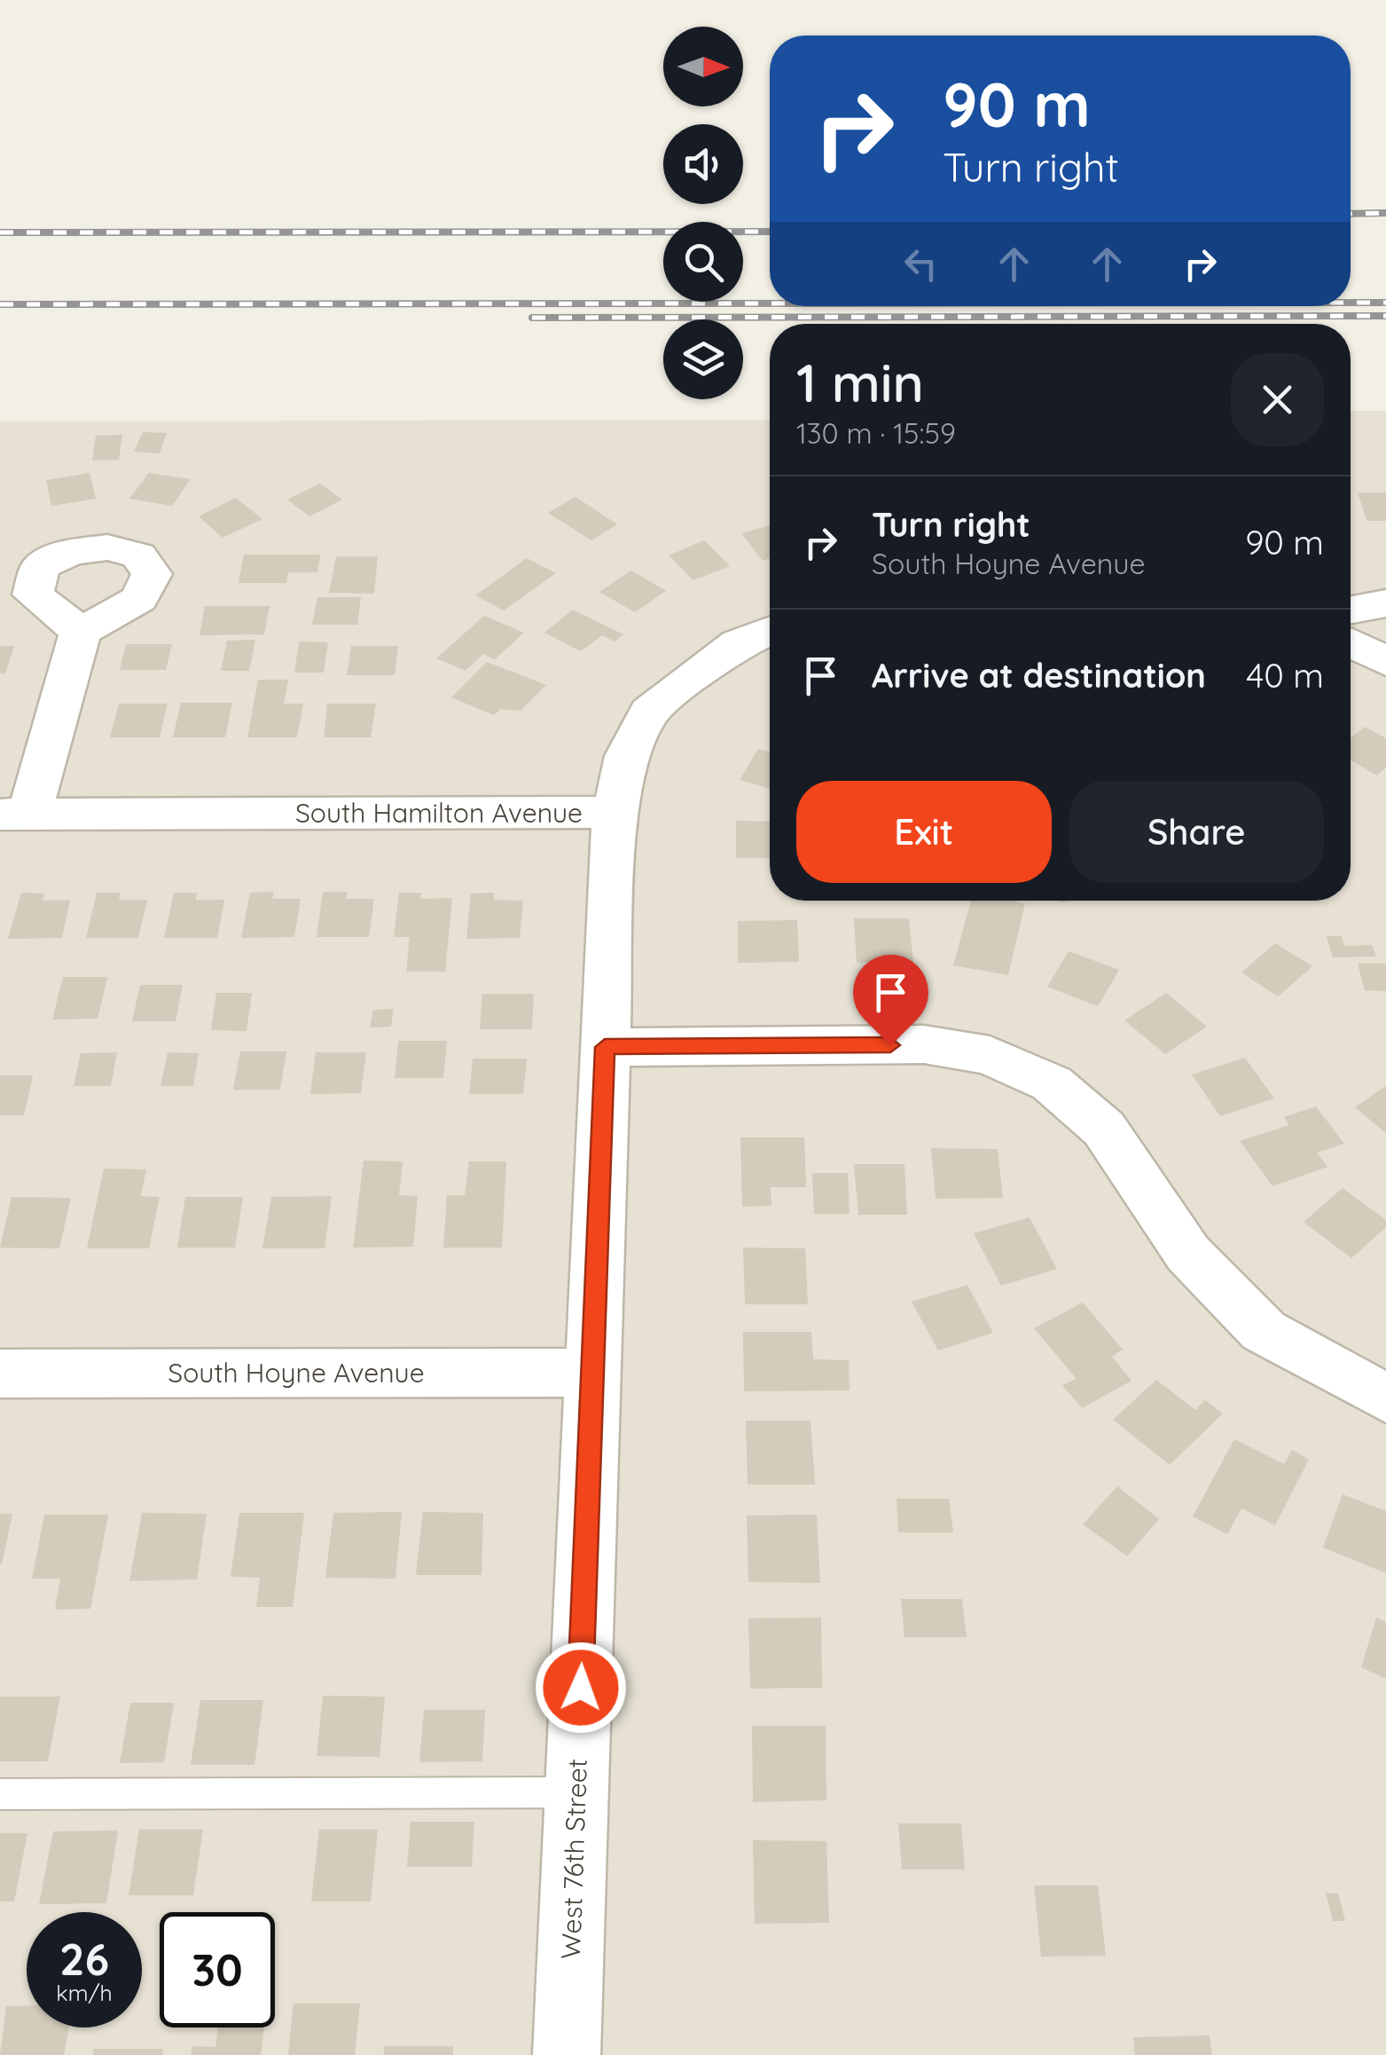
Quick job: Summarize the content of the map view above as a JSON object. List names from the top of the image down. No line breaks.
{"streets":{"street":["South Hamilton Avenue","South Hoyne Avenue","West 76th Street"]},"crossings":[["South Hamilton Avenue","West 76th Street"],["South Hoyne Avenue","West 76th Street"]],"north":"right","page":{"turn":["90 m","Turn right"],"heading":["1 min","130 m · 15:59"],"list":[{"name":"Turn right","note":"South Hoyne Avenue","value":"90 m"},{"name":"Arrive at destination","value":"40 m"}],"buttons":["Exit","Share"],"speed":"26 km/h","limit":"30"}}
